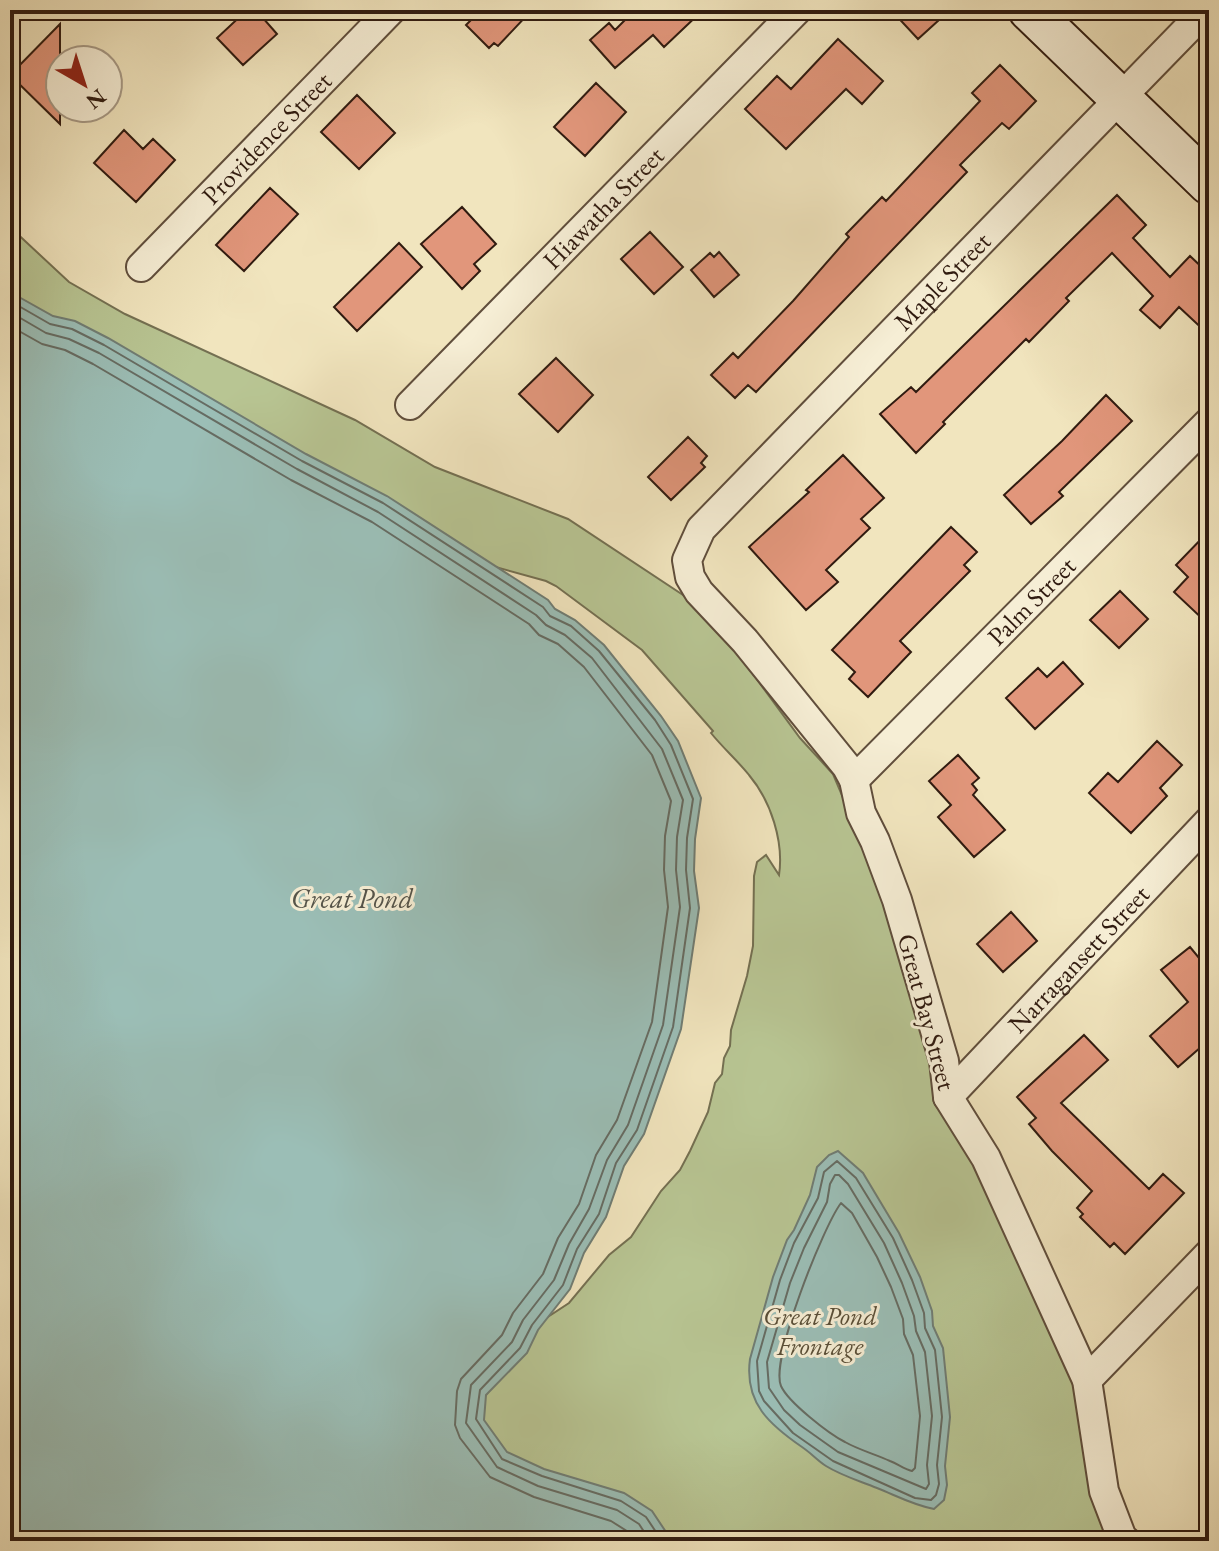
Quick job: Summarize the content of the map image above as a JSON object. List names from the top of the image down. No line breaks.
{"streets":{"street":["Providence Street","Hiawatha Street","Maple Street","Palm Street","Narragansett Street","Great Bay Street"]},"crossings":[["Maple Street","Great Bay Street"],["Palm Street","Great Bay Street"],["Narragansett Street","Great Bay Street"]],"water":["Great Pond"],"parks":["Great Pond Frontage"],"north":"bottom right"}
